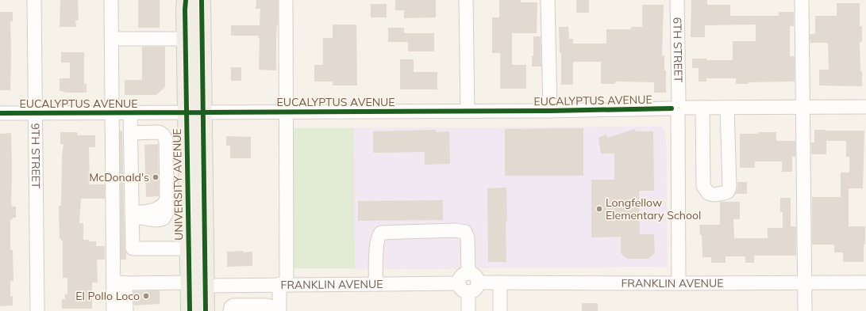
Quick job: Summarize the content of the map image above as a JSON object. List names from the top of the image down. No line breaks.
{"streets":{"main road":["UNIVERSITY AVENUE"],"street":["6TH STREET","EUCALYPTUS AVENUE","9TH STREET","FRANKLIN AVENUE"]},"crossings":[["6TH STREET","EUCALYPTUS AVENUE"],["6TH STREET","FRANKLIN AVENUE"],["EUCALYPTUS AVENUE","9TH STREET"],["EUCALYPTUS AVENUE","UNIVERSITY AVENUE"],["UNIVERSITY AVENUE","FRANKLIN AVENUE"]],"places":["McDonald's","Longfellow Elementary School","El Pollo Loco"]}
